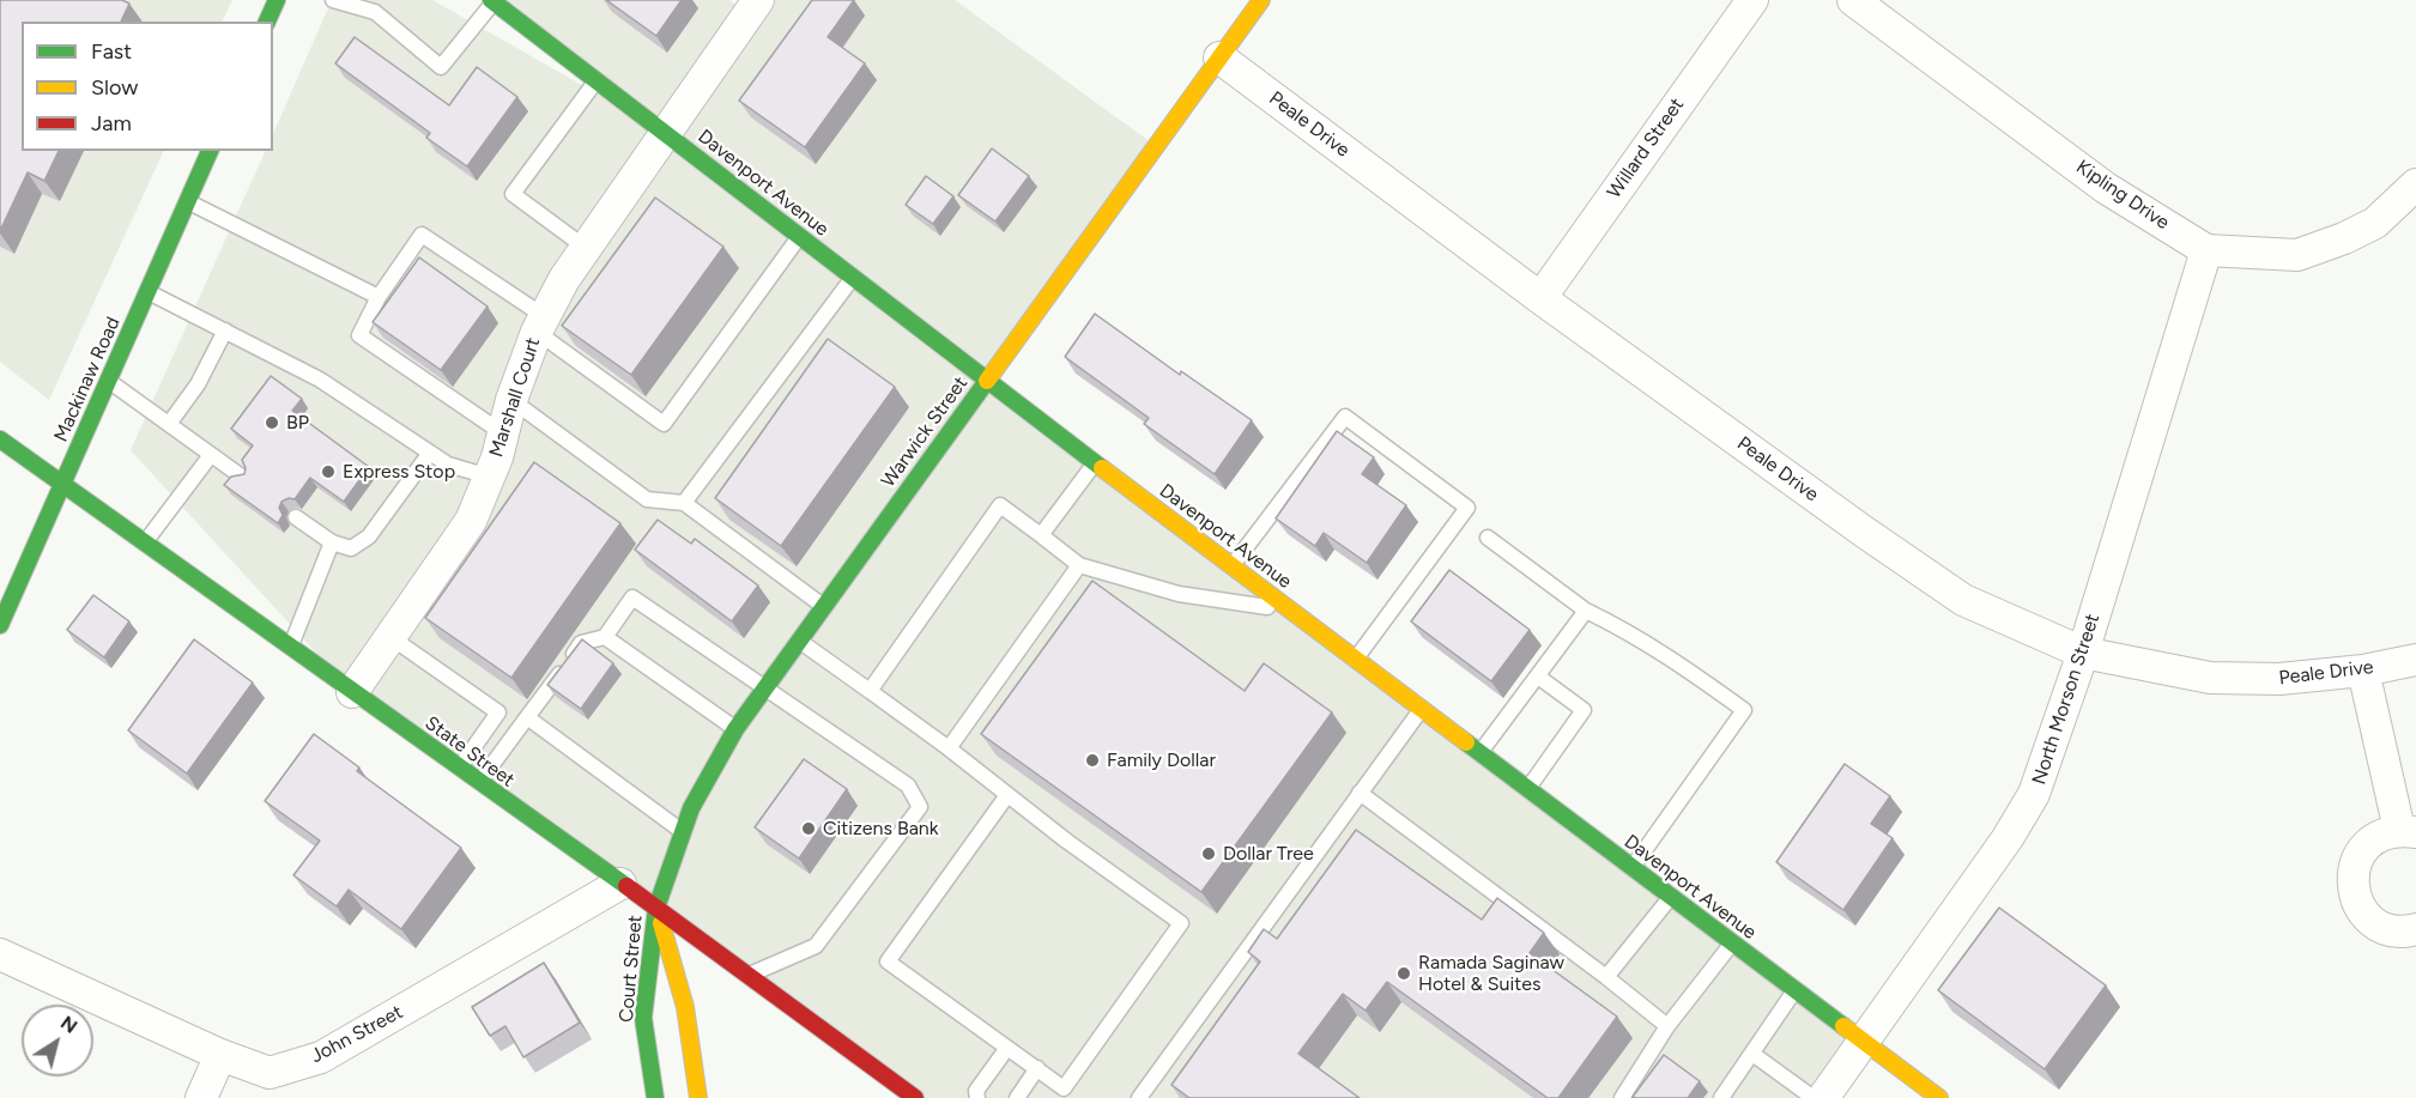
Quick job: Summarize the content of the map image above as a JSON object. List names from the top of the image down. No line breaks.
{"streets":{"main road":["Davenport Avenue","Mackinaw Road","Warwick Street","State Street","Court Street"],"street":["Peale Drive","Willard Street","Kipling Drive","Marshall Court","North Morson Street","John Street"]},"crossings":[["Peale Drive","Willard Street"],["Peale Drive","Warwick Street"],["Peale Drive","North Morson Street"],["Davenport Avenue","Marshall Court"],["Davenport Avenue","Warwick Street"],["Davenport Avenue","North Morson Street"],["Kipling Drive","North Morson Street"],["Mackinaw Road","State Street"],["Marshall Court","State Street"],["Warwick Street","State Street"],["Warwick Street","Court Street"],["State Street","Court Street"],["State Street","John Street"]],"places":["BP","Express Stop","Family Dollar","Citizens Bank","Dollar Tree","Ramada Saginaw Hotel & Suites"],"legend":["Fast","Slow","Jam"],"north":"top right"}
